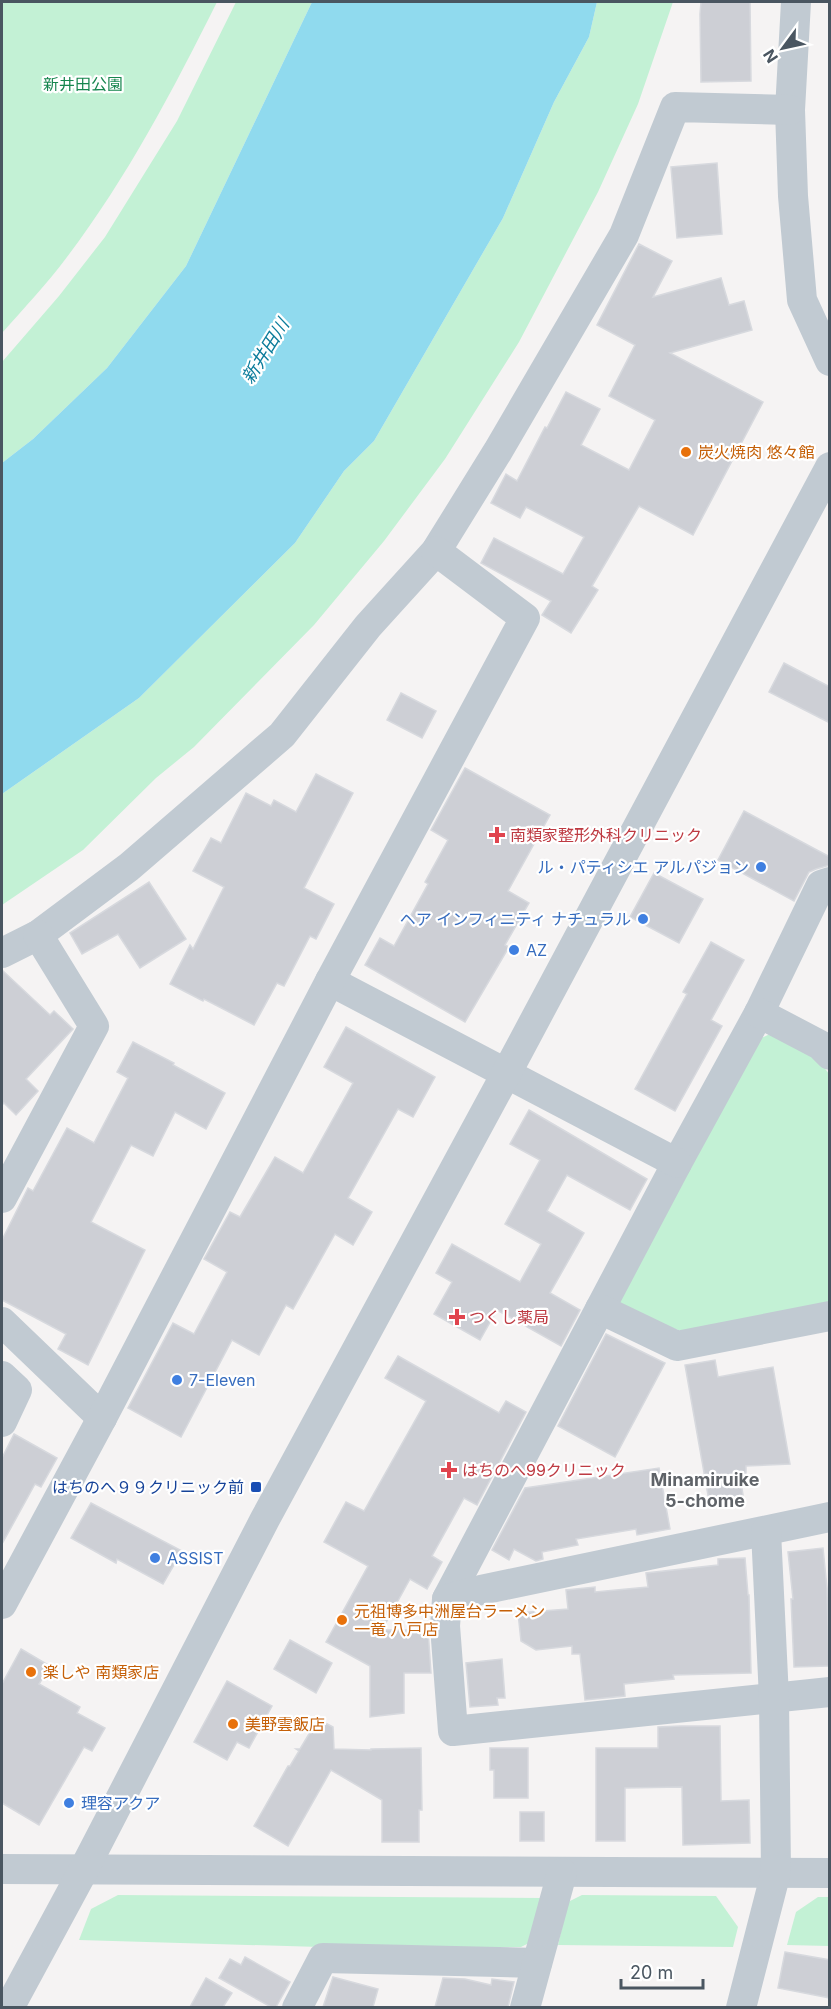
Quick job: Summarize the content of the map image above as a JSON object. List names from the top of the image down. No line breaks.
{"districts":["Minamiruike 5-chome"],"water":["新井田川"],"parks":["新井田公園"],"places":{"other":["炭火焼肉 悠々館","ル・パティシエ アルパジョン","ヘア インフィニティ ナチュラル","AZ","7-Eleven","ASSIST","元祖博多中洲屋台ラーメン 一竜 八戸店","楽しや 南類家店","美野雲飯店","理容アクア"],"health":["南類家整形外科クリニック","つくし薬局","はちのへ99クリニック"],"transit":["はちのへ９９クリニック前"]},"scale_bar":"20 m","north":"bottom left"}
